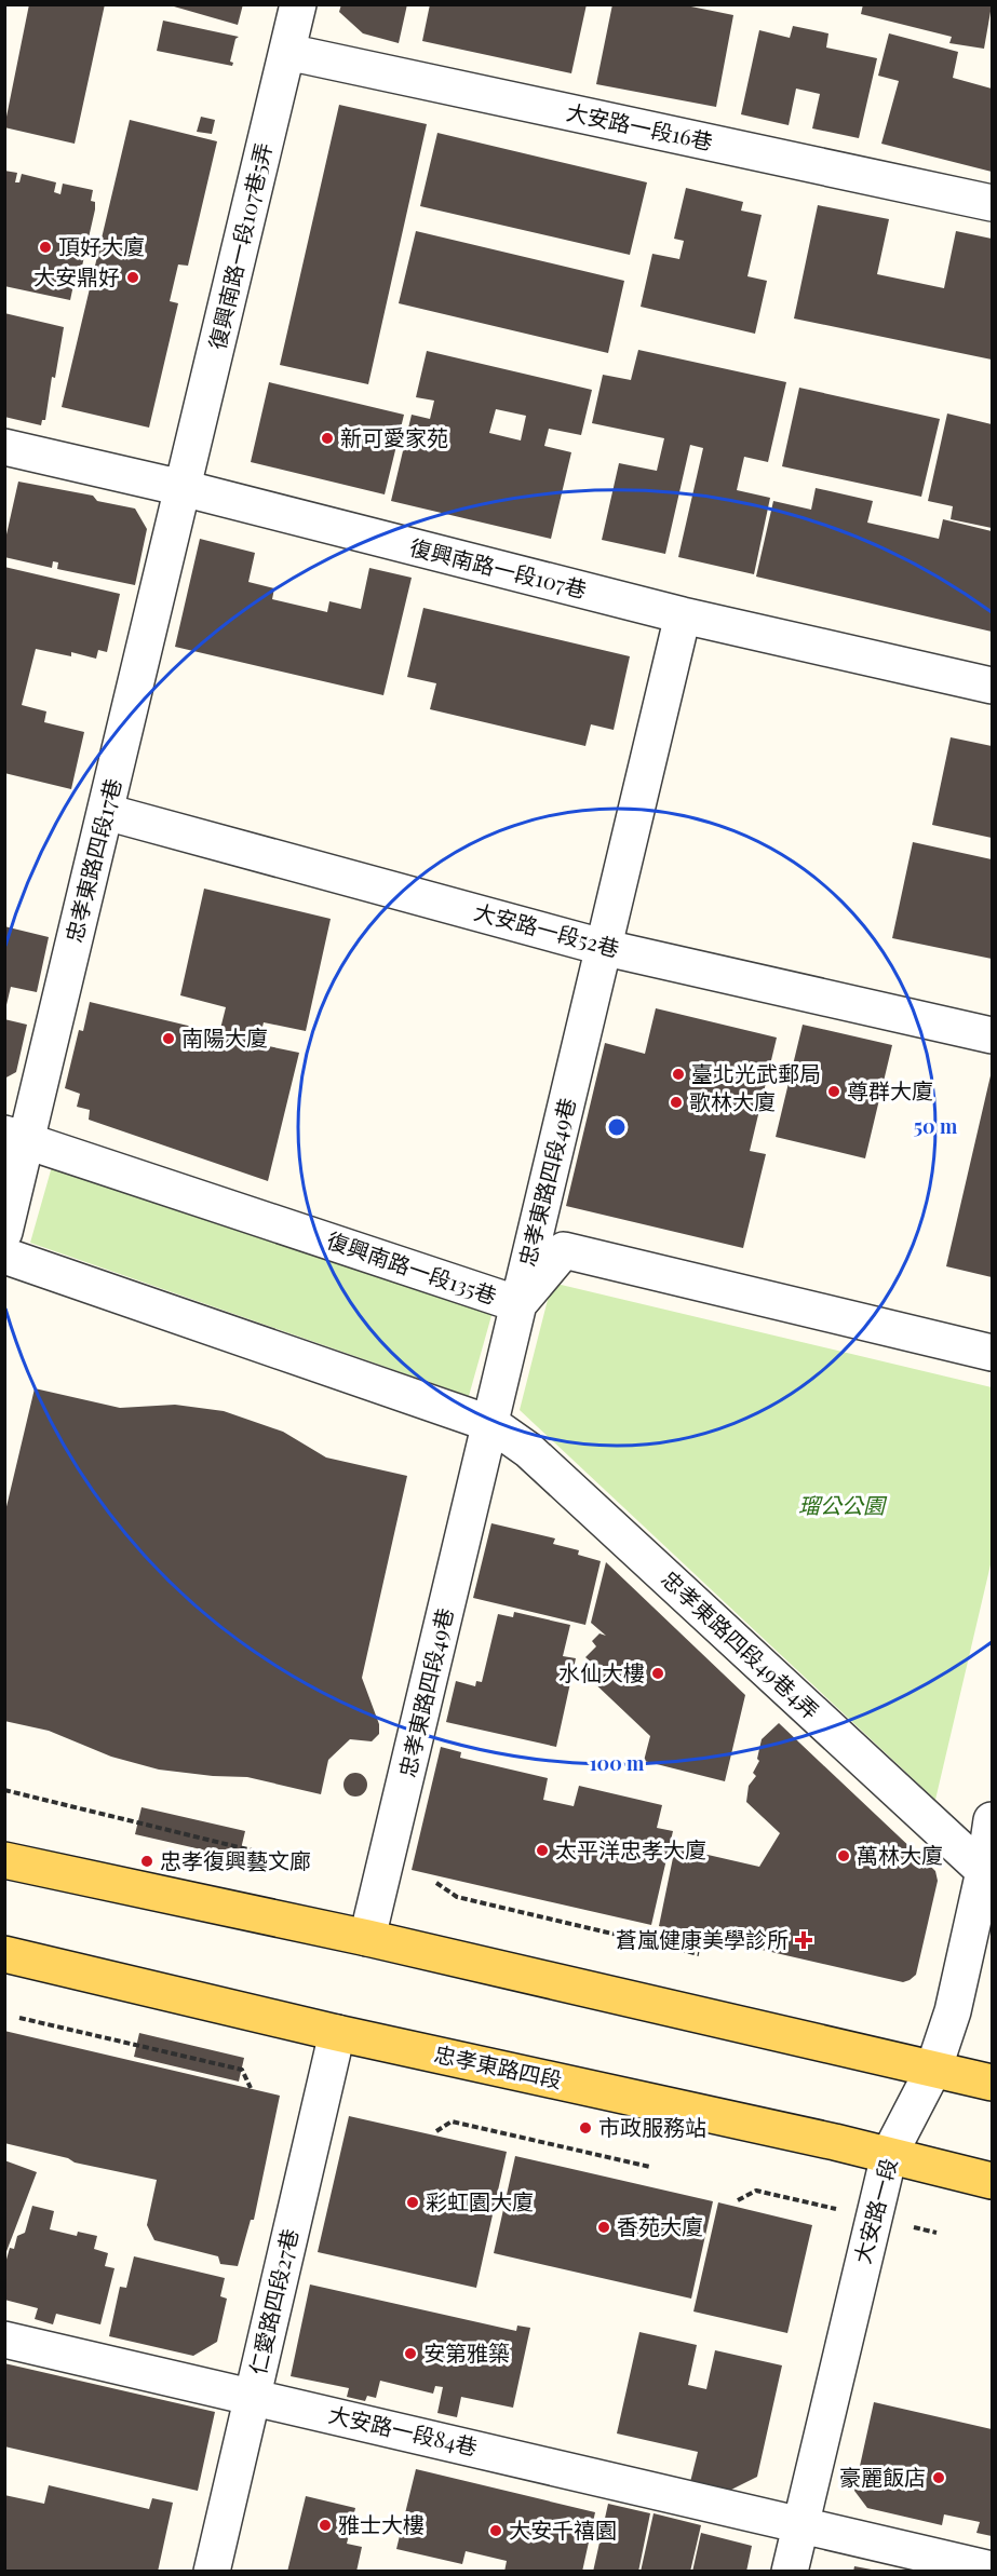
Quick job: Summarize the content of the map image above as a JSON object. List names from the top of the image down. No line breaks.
{"streets":{"main road":["忠孝東路四段"],"street":["大安路一段16巷","復興南路一段107巷5弄","復興南路一段107巷","忠孝東路四段17巷","大安路一段52巷","忠孝東路四段49巷","復興南路一段135巷","忠孝東路四段49巷4弄","大安路一段","仁愛路四段27巷","大安路一段84巷"]},"crossings":[["大安路一段16巷","復興南路一段107巷5弄"],["復興南路一段107巷5弄","復興南路一段107巷"],["復興南路一段107巷5弄","忠孝東路四段17巷"],["復興南路一段107巷","忠孝東路四段17巷"],["復興南路一段107巷","忠孝東路四段49巷"],["忠孝東路四段17巷","大安路一段52巷"],["忠孝東路四段17巷","復興南路一段135巷"],["大安路一段52巷","忠孝東路四段49巷"],["忠孝東路四段49巷","復興南路一段135巷"],["忠孝東路四段49巷","忠孝東路四段49巷4弄"],["忠孝東路四段49巷4弄","大安路一段"],["忠孝東路四段","大安路一段"],["忠孝東路四段","仁愛路四段27巷"],["大安路一段","大安路一段84巷"],["仁愛路四段27巷","大安路一段84巷"]],"parks":["瑠公公園"],"places":{"other":["頂好大廈","大安鼎好","新可愛家苑","南陽大廈","臺北光武郵局","尊群大廈","歌林大廈","水仙大樓","太平洋忠孝大廈","萬林大廈","忠孝復興藝文廊","市政服務站","彩虹園大廈","香苑大廈","安第雅築","豪麗飯店","雅士大樓","大安千禧園"],"health":["蒼嵐健康美學診所"]},"rings":["50 m","100 m"]}
